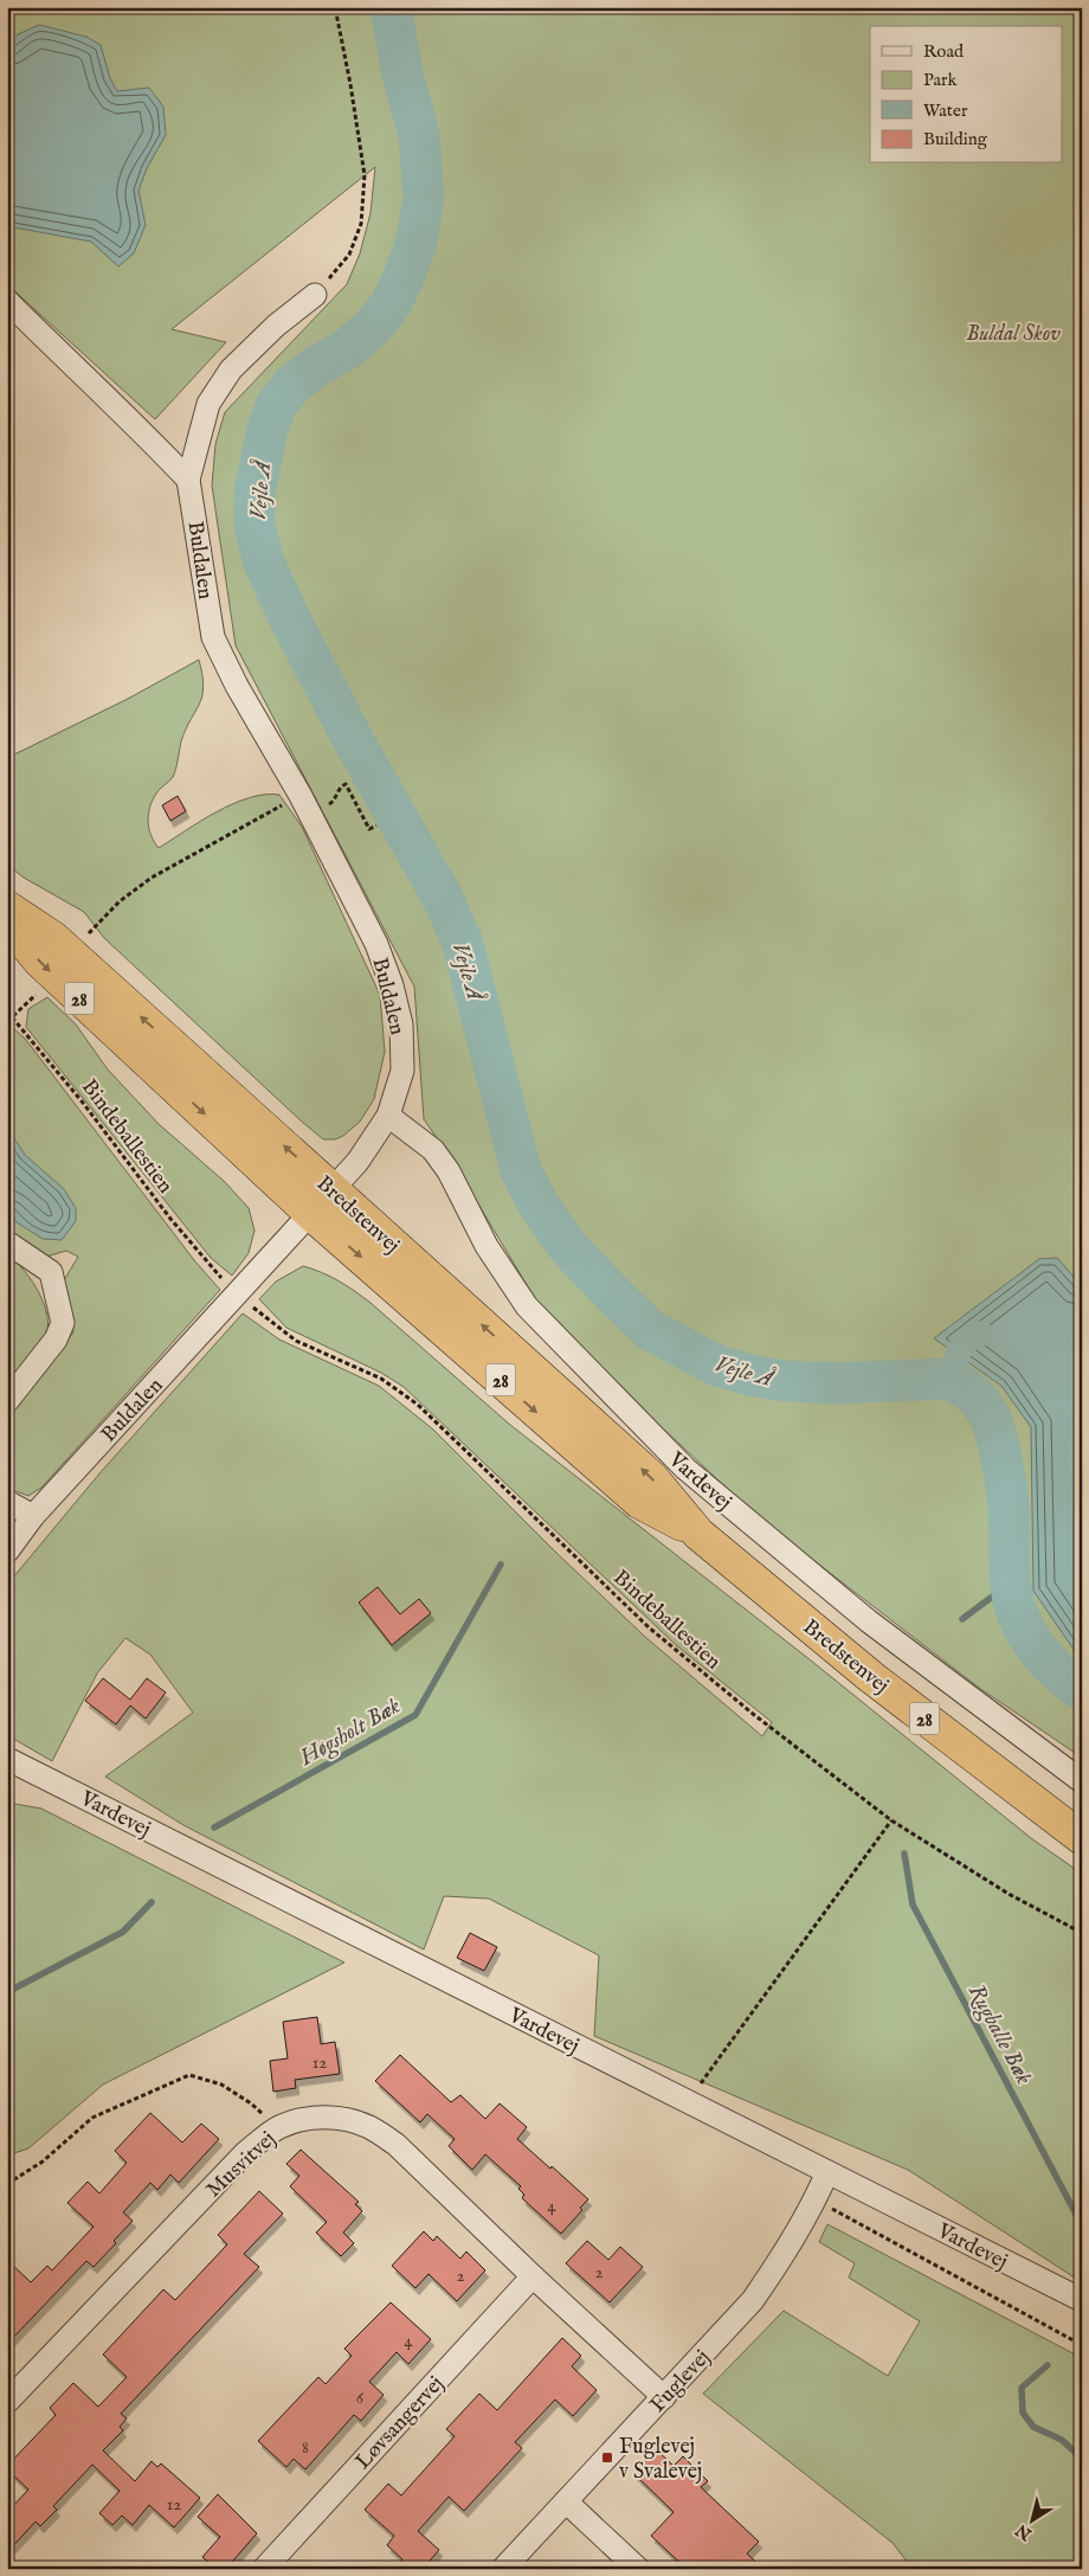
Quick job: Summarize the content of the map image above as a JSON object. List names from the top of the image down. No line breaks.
{"streets":{"highway":["28","Bredstenvej"],"street":["Buldalen","Vardevej","Musvitvej","Fuglevej","Løvsangervej"],"path":["Bindeballestien"]},"crossings":[["Buldalen","Bredstenvej"],["Buldalen","Vardevej"],["Vardevej","Fuglevej"],["Musvitvej","Fuglevej"],["Musvitvej","Løvsangervej"]],"water":["Vejle Å","Høgsholt Bæk","Rugballe Bæk"],"parks":["Buldal Skov"],"places":{"transit":["Fuglevej v Svalevej"]},"house_numbers":["12","4","2","2","4","6","8","12"],"legend":["Road","Park","Water","Building"],"north":"bottom left"}
